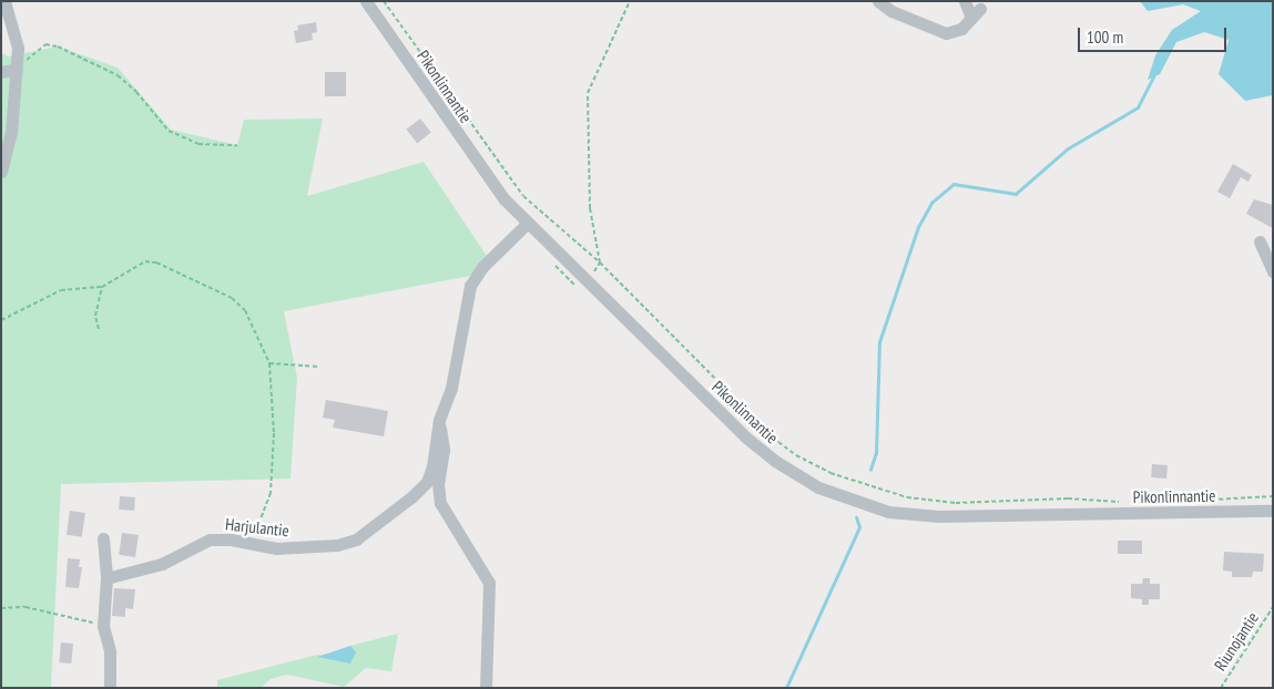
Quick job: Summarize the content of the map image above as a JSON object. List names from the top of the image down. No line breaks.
{"streets":{"street":["Pikonlinnantie","Harjulantie"],"path":["Riunojantie"]},"crossings":[["Pikonlinnantie","Harjulantie"]],"scale_bar":"100 m"}
